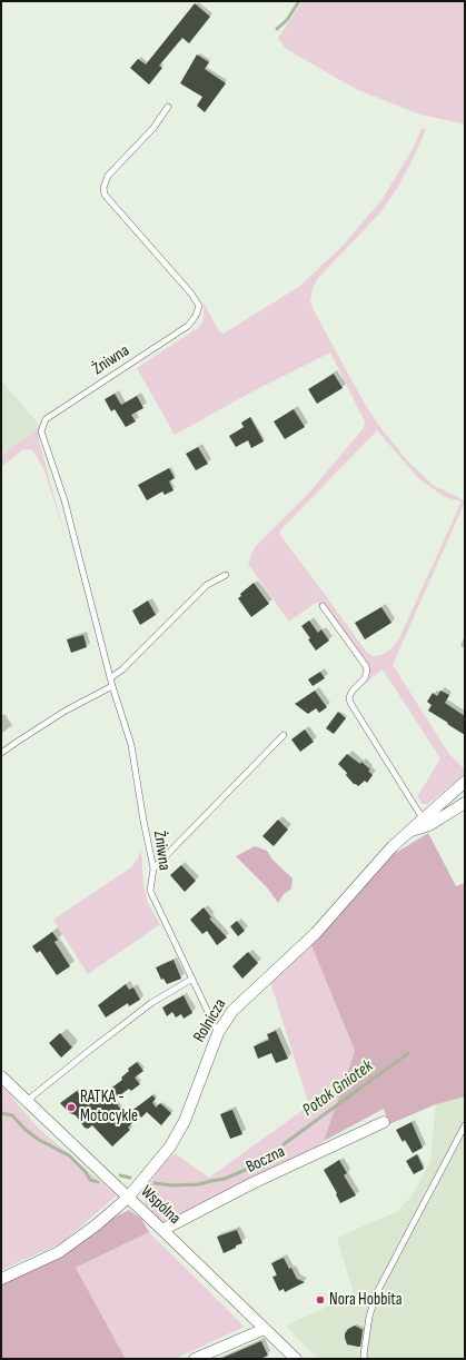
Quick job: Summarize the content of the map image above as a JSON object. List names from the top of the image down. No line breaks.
{"streets":{"street":["Rolnicza","Boczna","Wspólna"],"lane":["Żniwna"]},"crossings":[["Żniwna","Rolnicza"],["Rolnicza","Wspólna"],["Boczna","Wspólna"]],"water":["Potok Gniotek"],"places":["RATKA - Motocykle","Nora Hobbita"]}
